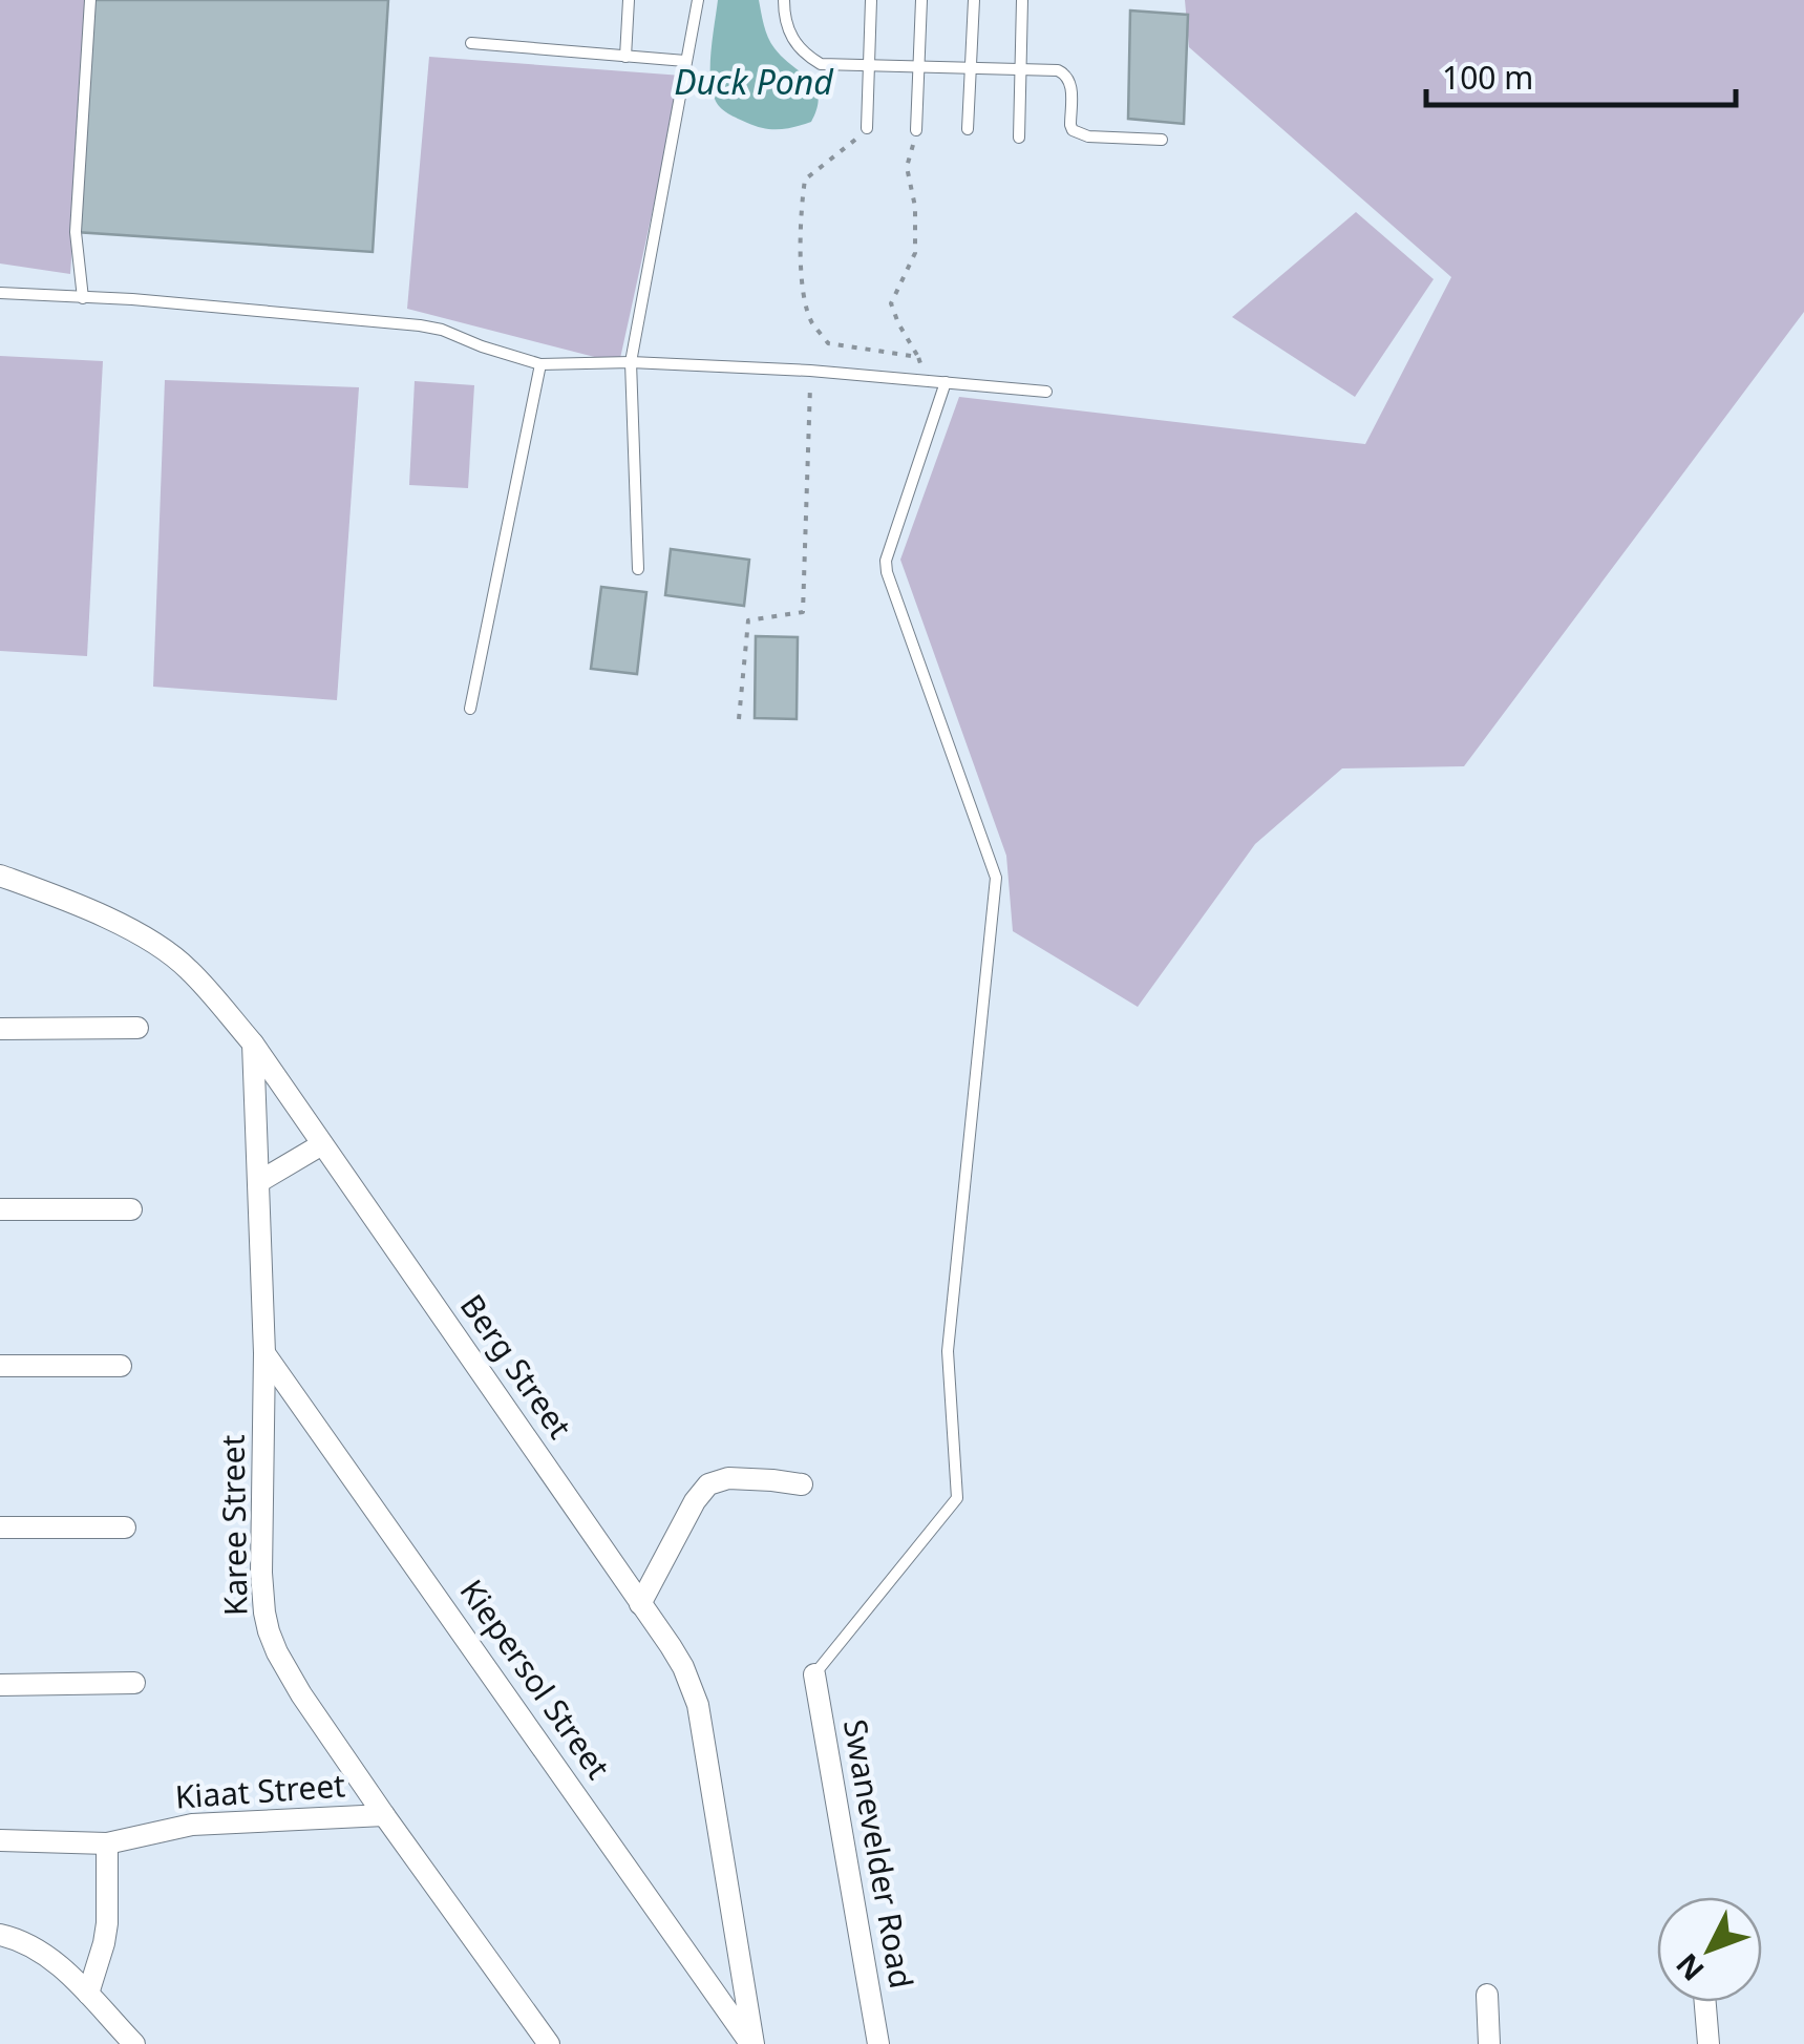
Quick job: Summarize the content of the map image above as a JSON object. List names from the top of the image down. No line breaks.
{"streets":{"street":["Berg Street","Karee Street","Kiepersol Street","Kiaat Street","Swanevelder Road"]},"crossings":[["Berg Street","Karee Street"],["Berg Street","Kiepersol Street"],["Karee Street","Kiepersol Street"],["Karee Street","Kiaat Street"]],"water":["Duck Pond"],"scale_bar":"100 m","north":"bottom left"}
